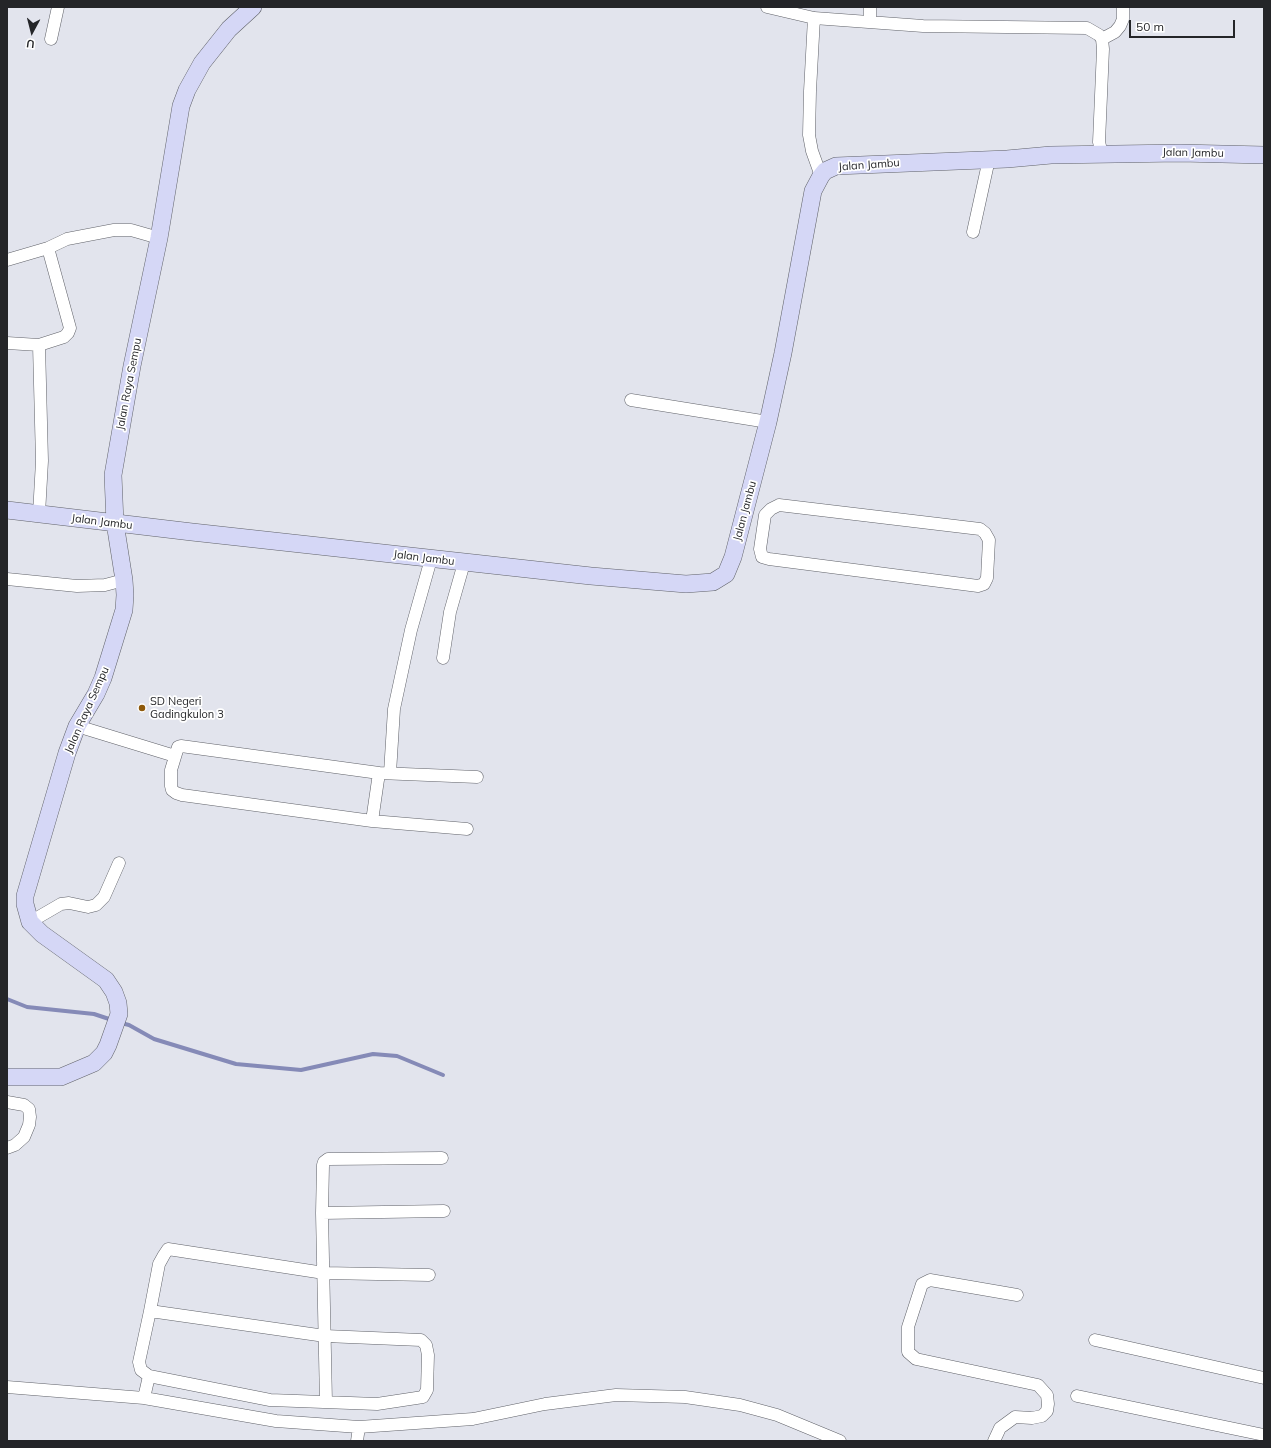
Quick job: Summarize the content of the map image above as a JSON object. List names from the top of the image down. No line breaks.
{"streets":{"street":["Jalan Jambu","Jalan Raya Sempu"]},"crossings":[["Jalan Jambu","Jalan Raya Sempu"]],"places":["SD Negeri Gadingkulon 3"],"scale_bar":"50 m","north":"bottom"}
